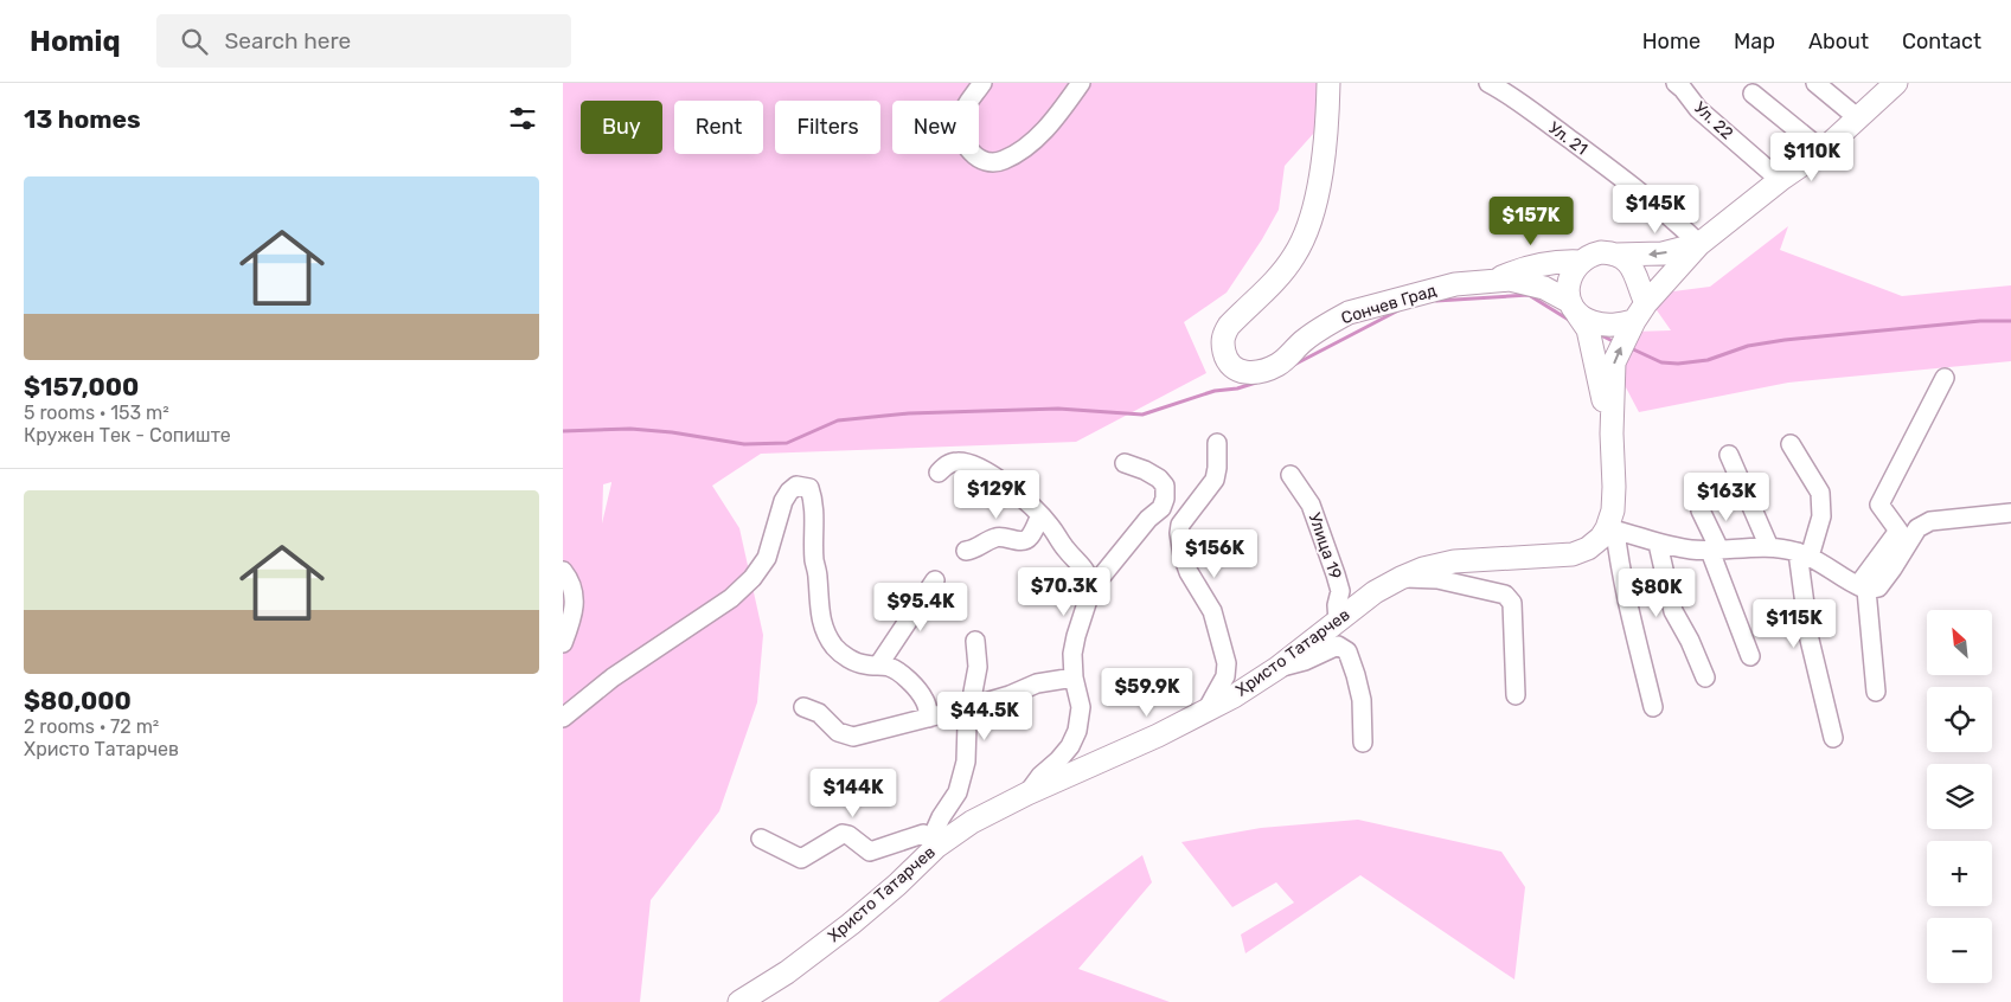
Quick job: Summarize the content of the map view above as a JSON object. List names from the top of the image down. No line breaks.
{"streets":{"main road":["Сончев Град","Христо Татарчев"],"street":["Ул. 22","Ул. 21","Улица 19"]},"crossings":[["Улица 19","Христо Татарчев"]],"north":"top left","page":{"header":"Homiq","search":"Search here","nav":["Home","Map","About","Contact"],"heading":"13 homes","chip":["Buy","Rent","Filters","New"],"price":["$110K","$145K","$157K","$129K","$163K","$156K","$70.3K","$80K","$95.4K","$115K","$59.9K","$44.5K","$144K"],"list":[{"name":"$157,000","note":"5 rooms · 153 m² · Кружен Тек - Сопиште"},{"name":"$80,000","note":"2 rooms · 72 m² · Христо Татарчев"}],"map_buttons":["+","−"]}}
